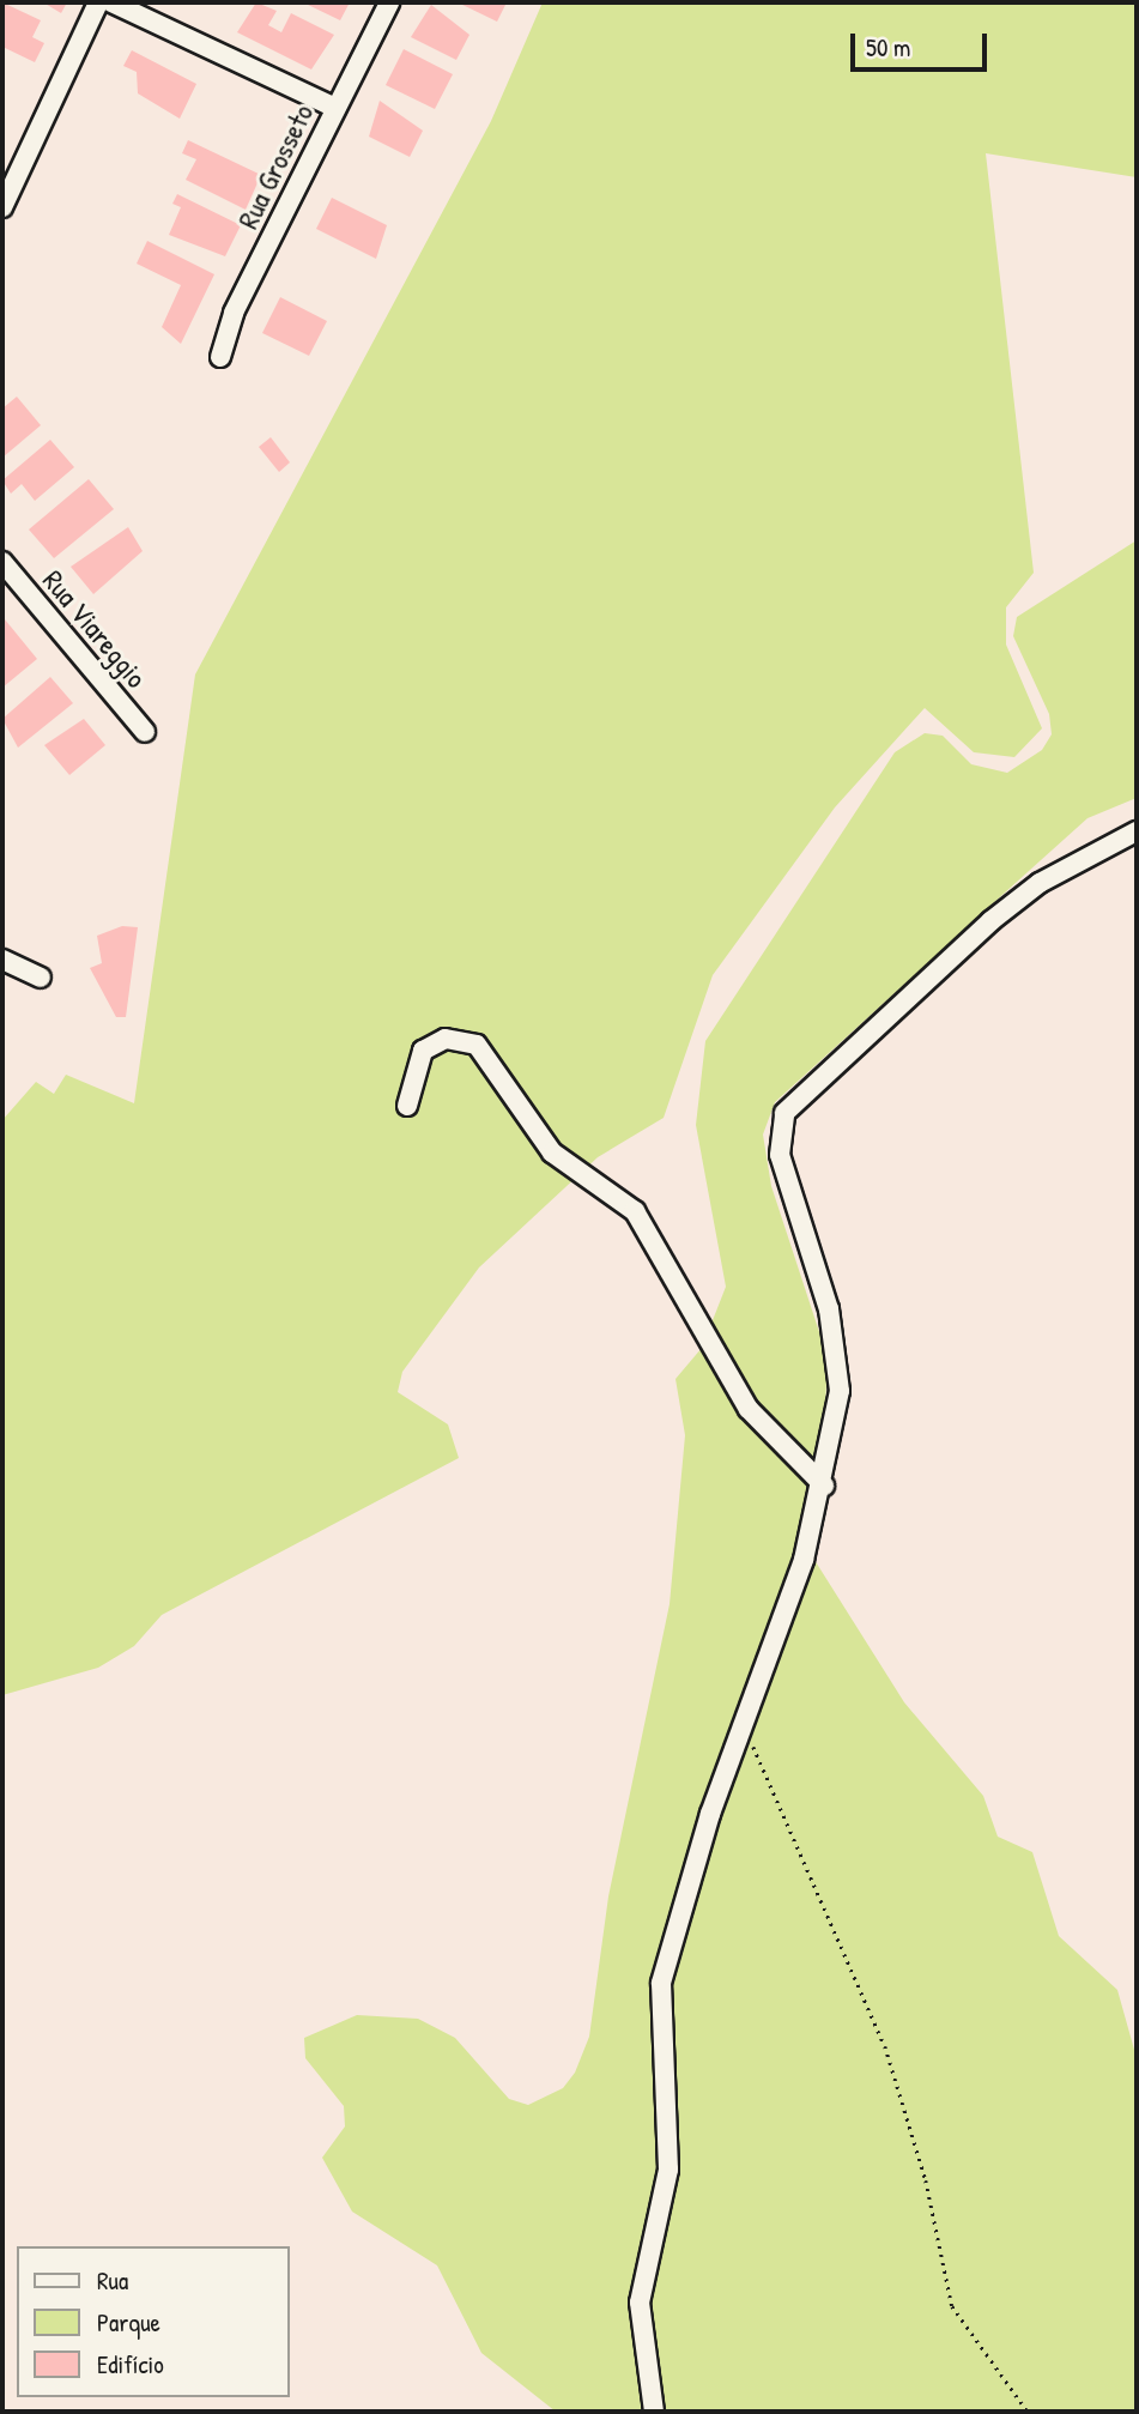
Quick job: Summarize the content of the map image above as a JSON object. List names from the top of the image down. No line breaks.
{"streets":{"street":["Rua Grosseto","Rua Viareggio"]},"legend":["Rua","Parque","Edifício"],"scale_bar":"50 m"}
